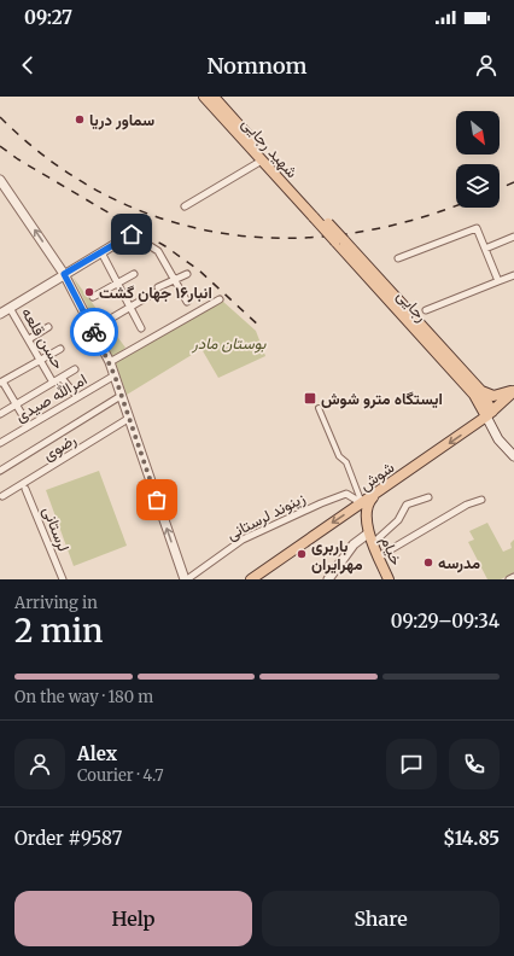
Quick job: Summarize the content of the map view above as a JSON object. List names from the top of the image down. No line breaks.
{"streets":{"main road":["شهید رجایی","رجایی","شوش","خیام"],"street":["حسن قلعه","امرالله صیدی","رضوی","زینوند لرستانی","لرستانی"]},"crossings":[["شهید رجایی","رجایی"],["شوش","زینوند لرستانی"]],"one_way":["شوش"],"parks":["بوستان مادر"],"places":{"other":["سماور دریا","انبار۱۶ جهان گشت","باربری مهرایران","مدرسه"],"transit":["ایستگاه مترو شوش"]},"north":"bottom right","page":{"status":"09:27","header":"Nomnom","heading":["2 min","Arriving in","09:29–09:34"],"panel":["Alex","Courier · 4.7","Order #9587","$14.85"],"bar":"On the way · 180 m","buttons":["Help","Share"]}}
